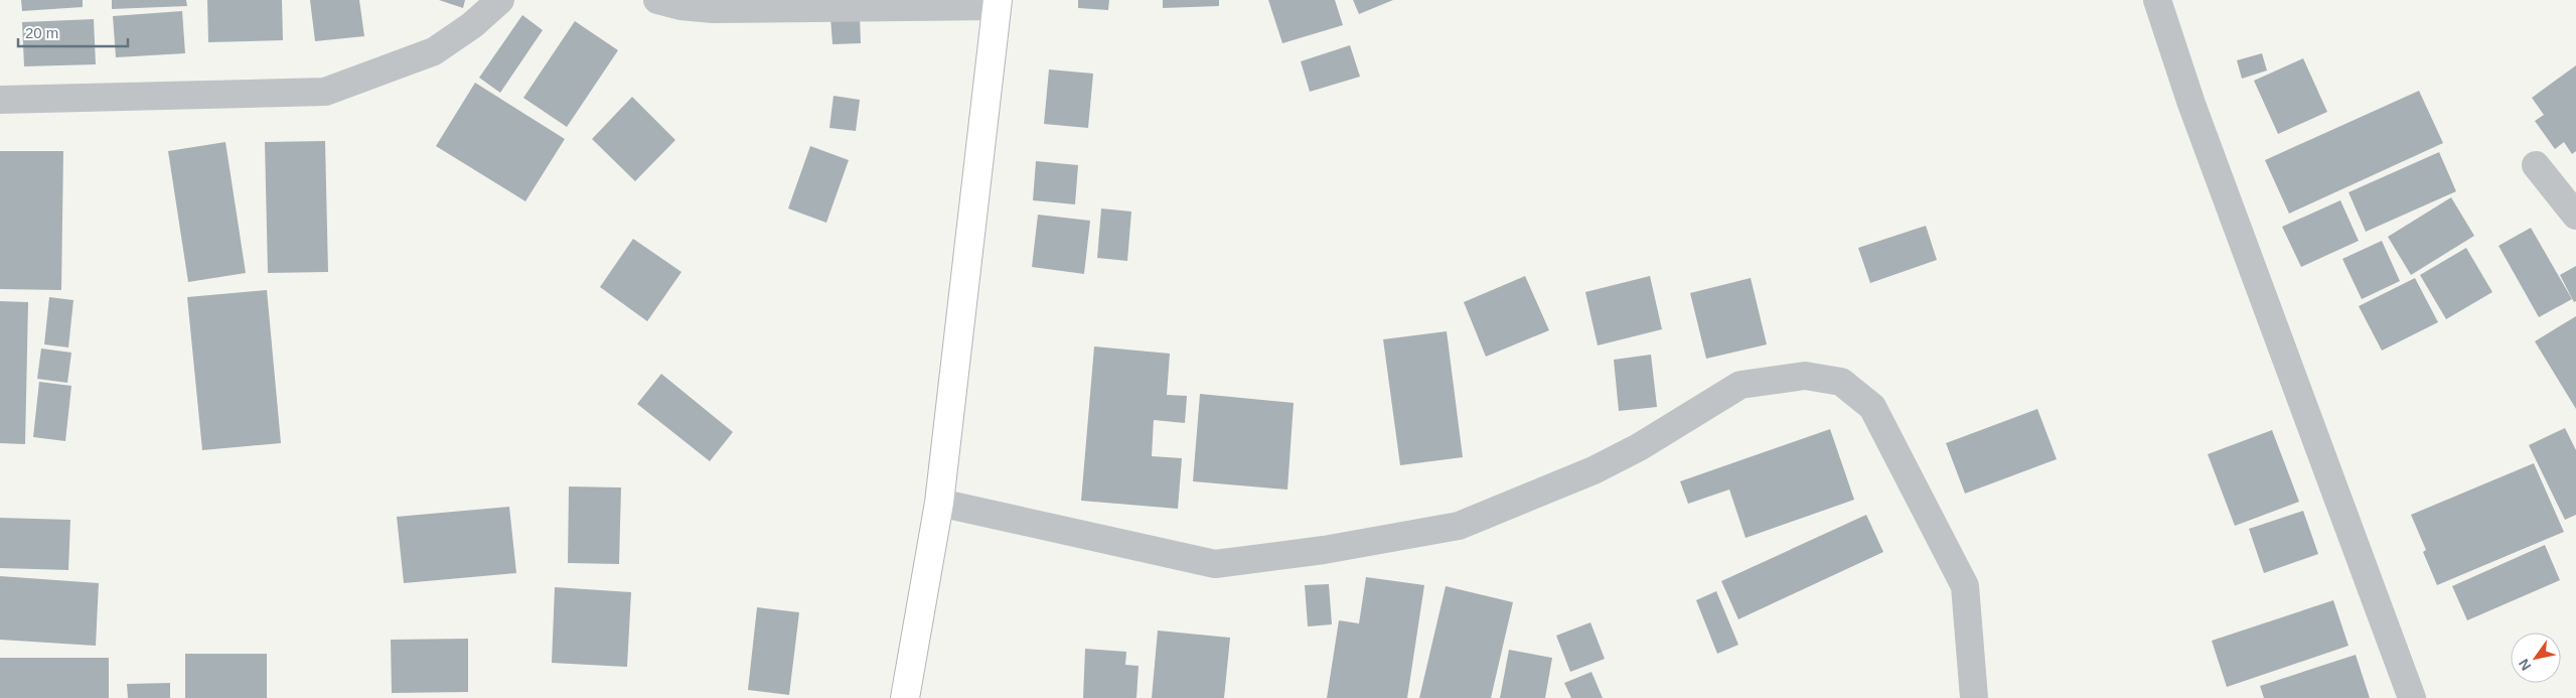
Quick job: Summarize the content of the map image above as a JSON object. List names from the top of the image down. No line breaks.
{"scale_bar":"20 m","north":"bottom left"}
